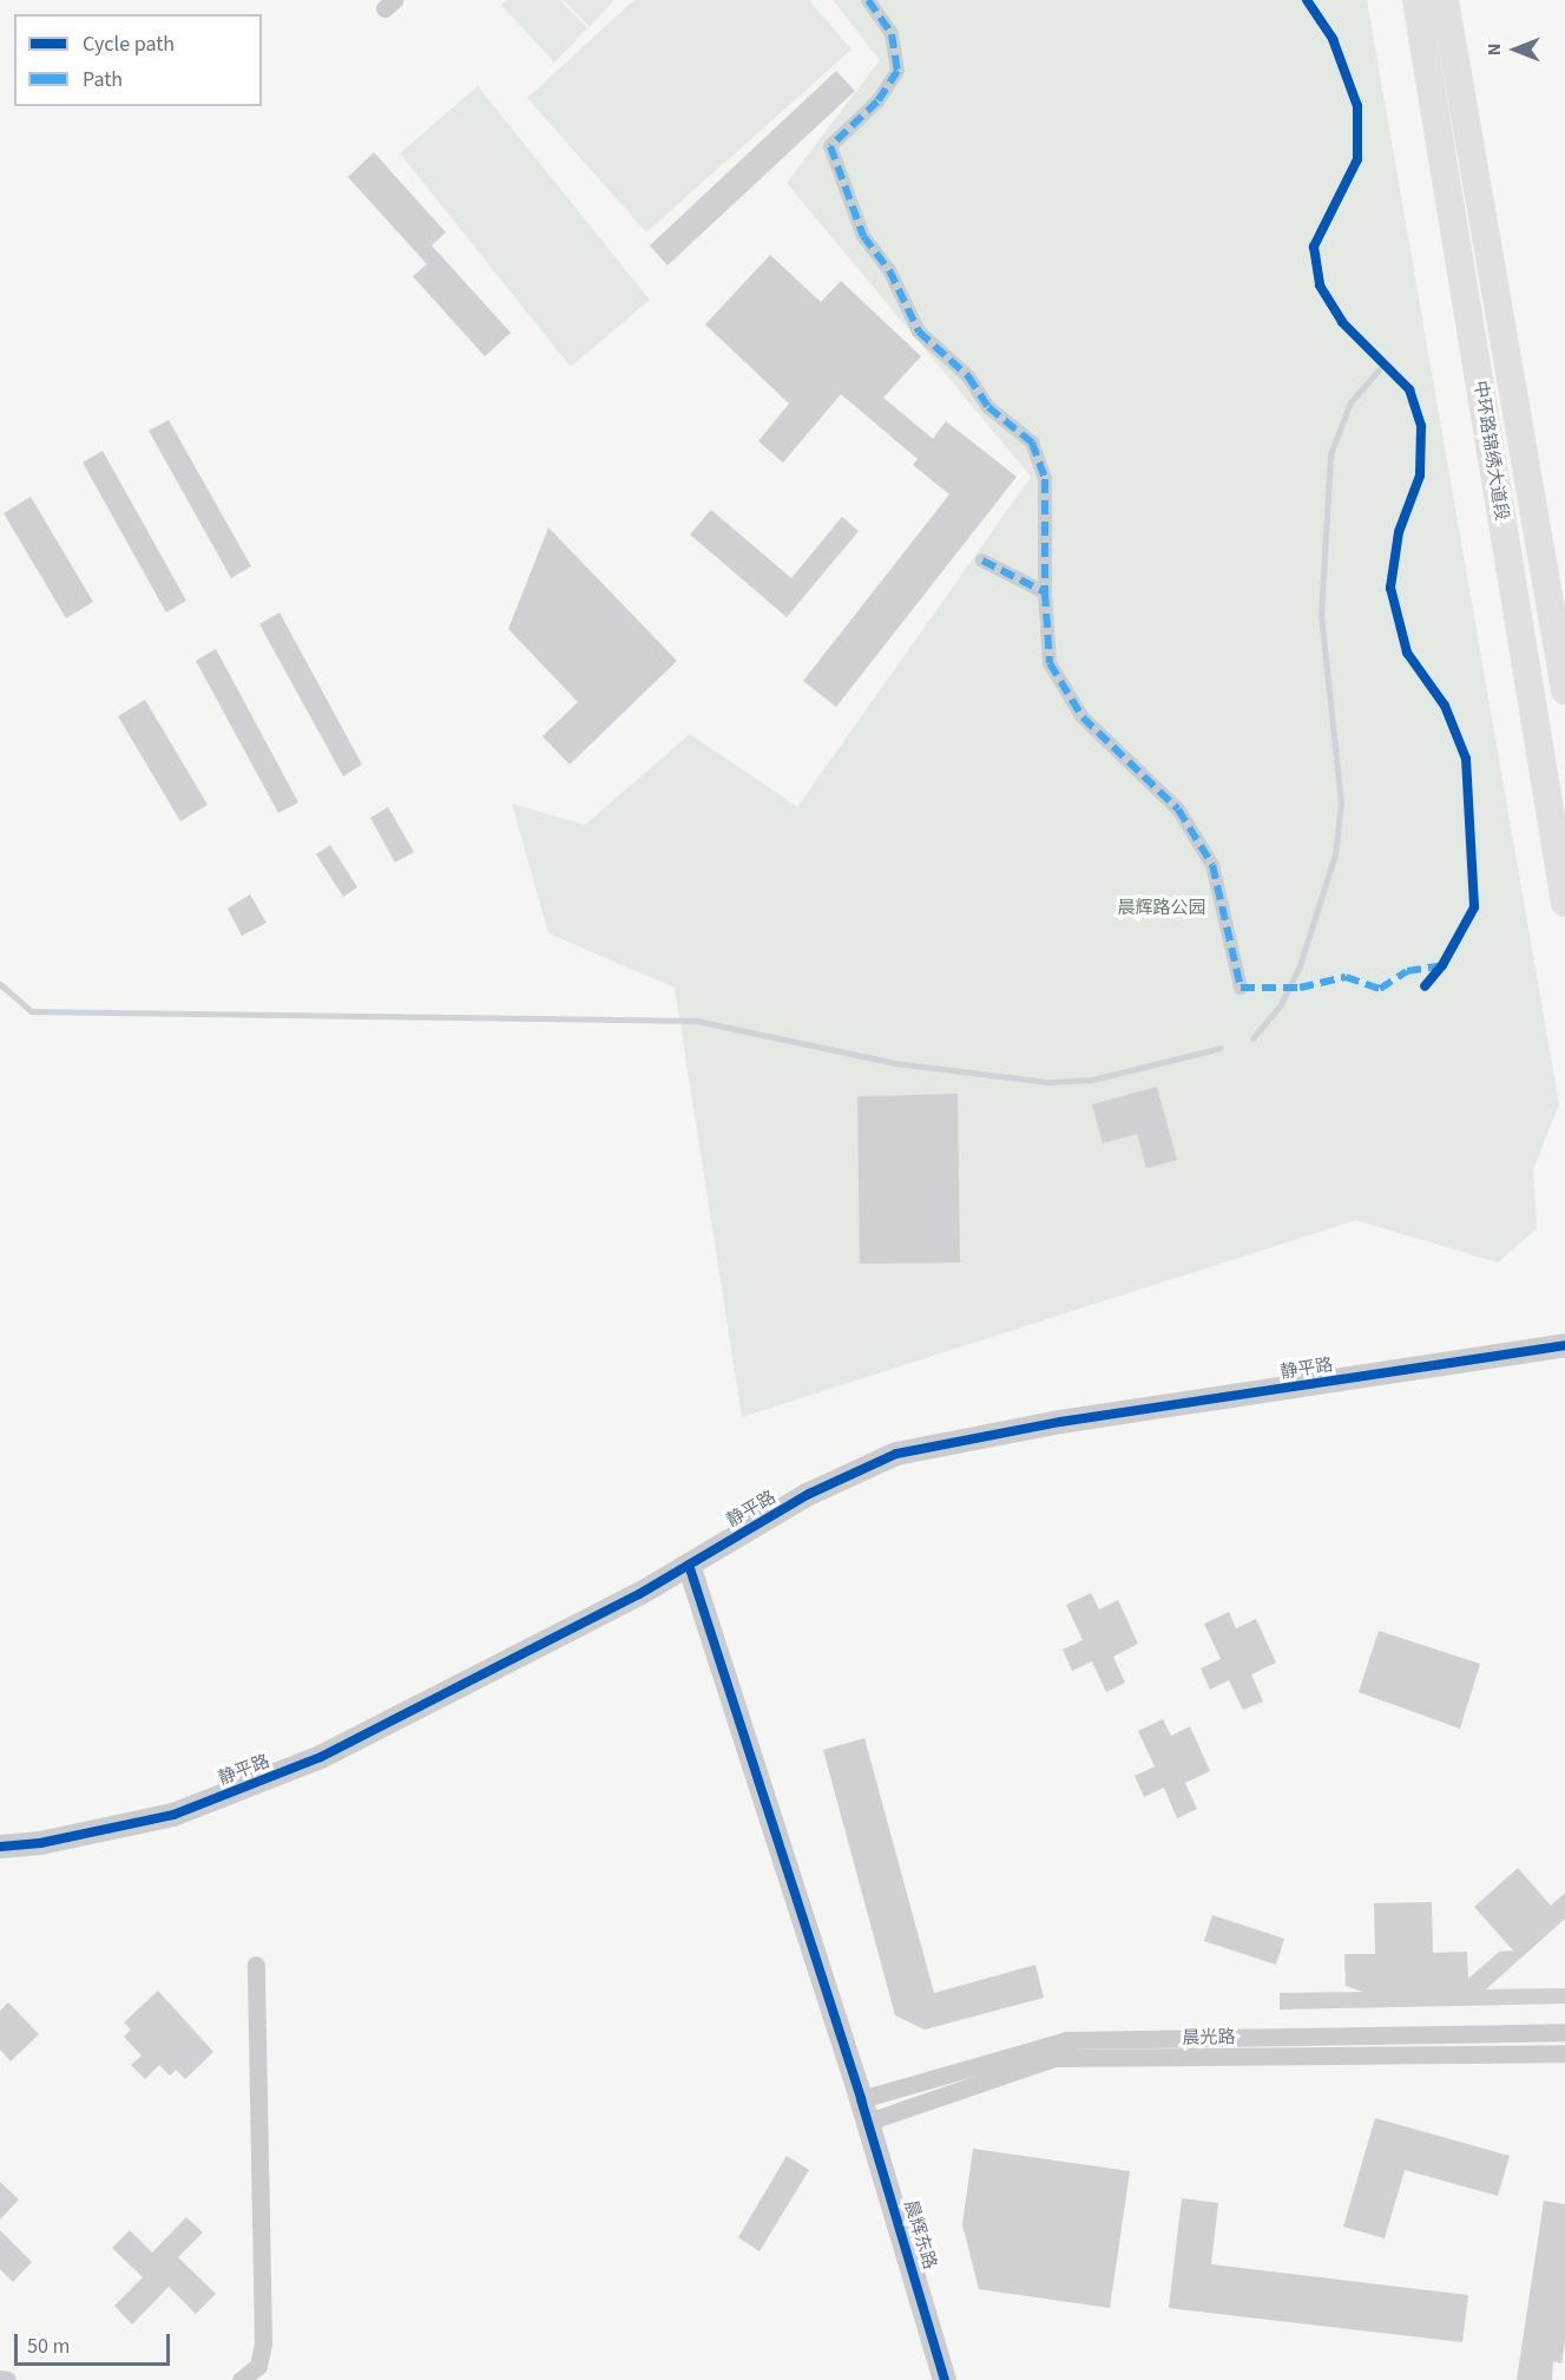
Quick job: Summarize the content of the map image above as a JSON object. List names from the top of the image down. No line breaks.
{"streets":{"main road":["中环路锦绣大道段"],"street":["静平路","晨光路","晨辉东路"]},"crossings":[["静平路","晨辉东路"],["晨光路","晨辉东路"]],"parks":["晨辉路公园"],"legend":["Cycle path","Path"],"scale_bar":"50 m","north":"left"}
